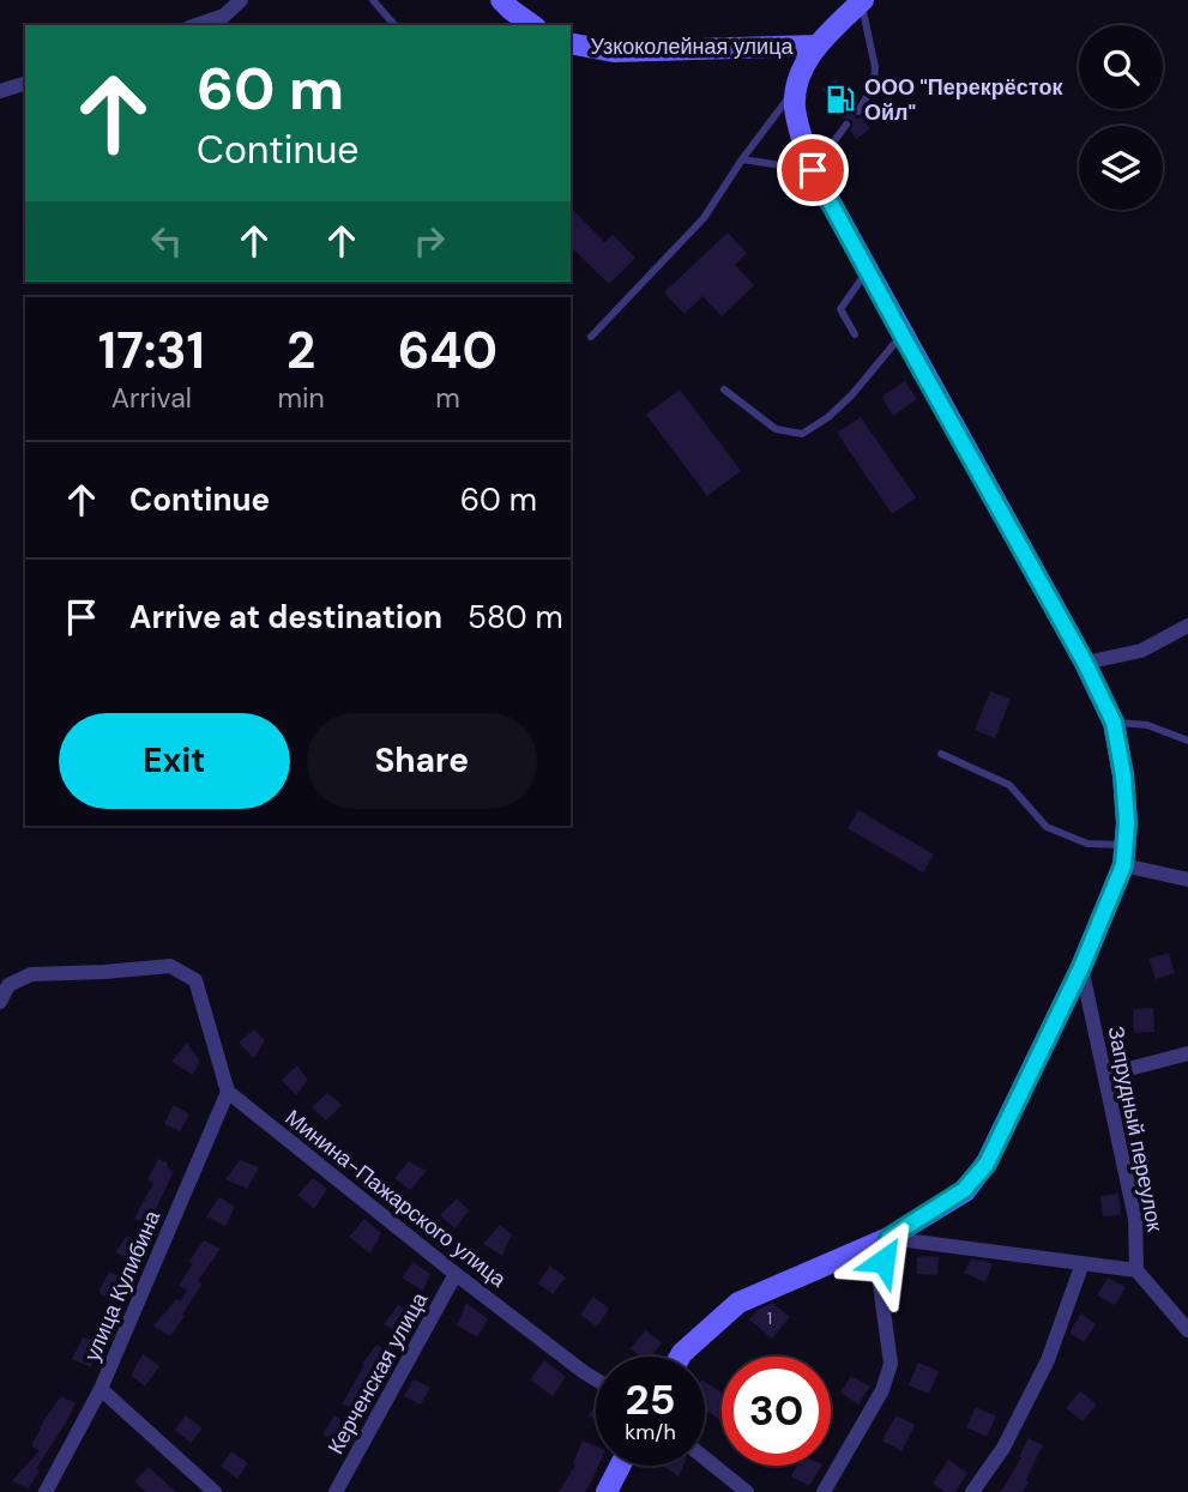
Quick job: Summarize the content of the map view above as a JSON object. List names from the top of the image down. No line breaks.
{"streets":{"main road":["Узкоколейная улица"],"street":["Запрудный переулок","Минина-Пажарского улица","улица Кулибина","Керченская улица"]},"crossings":[["Минина-Пажарского улица","улица Кулибина"],["Минина-Пажарского улица","Керченская улица"]],"places":{"fuel station":["ООО \"Перекрёсток Ойл\""]},"house_numbers":["1"],"page":{"turn":["60 m","Continue"],"eta":["17:31","Arrival","2","min","640","m"],"list":[{"name":"Continue","value":"60 m"},{"name":"Arrive at destination","value":"580 m"}],"buttons":["Exit","Share"],"speed":"25 km/h","limit":"30"}}
